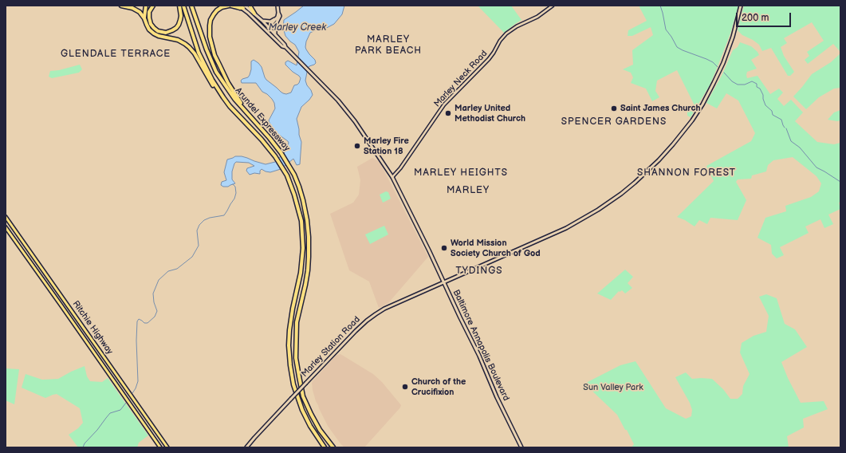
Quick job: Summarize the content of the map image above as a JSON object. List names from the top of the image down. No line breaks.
{"streets":{"highway":["Arundel Expressway"],"main road":["Ritchie Highway","Baltimore Annapolis Boulevard","Marley Station Road"],"street":["Marley Neck Road"]},"crossings":[["Marley Neck Road","Baltimore Annapolis Boulevard"],["Baltimore Annapolis Boulevard","Marley Station Road"]],"districts":["MARLEY PARK BEACH","GLENDALE TERRACE","SPENCER GARDENS","MARLEY HEIGHTS","SHANNON FOREST","MARLEY","TYDINGS"],"water":["Marley Creek"],"parks":["Sun Valley Park"],"places":["Saint James Church","Marley United Methodist Church","Marley Fire Station 18","World Mission Society Church of God","Church of the Crucifixion"],"scale_bar":"200 m"}
